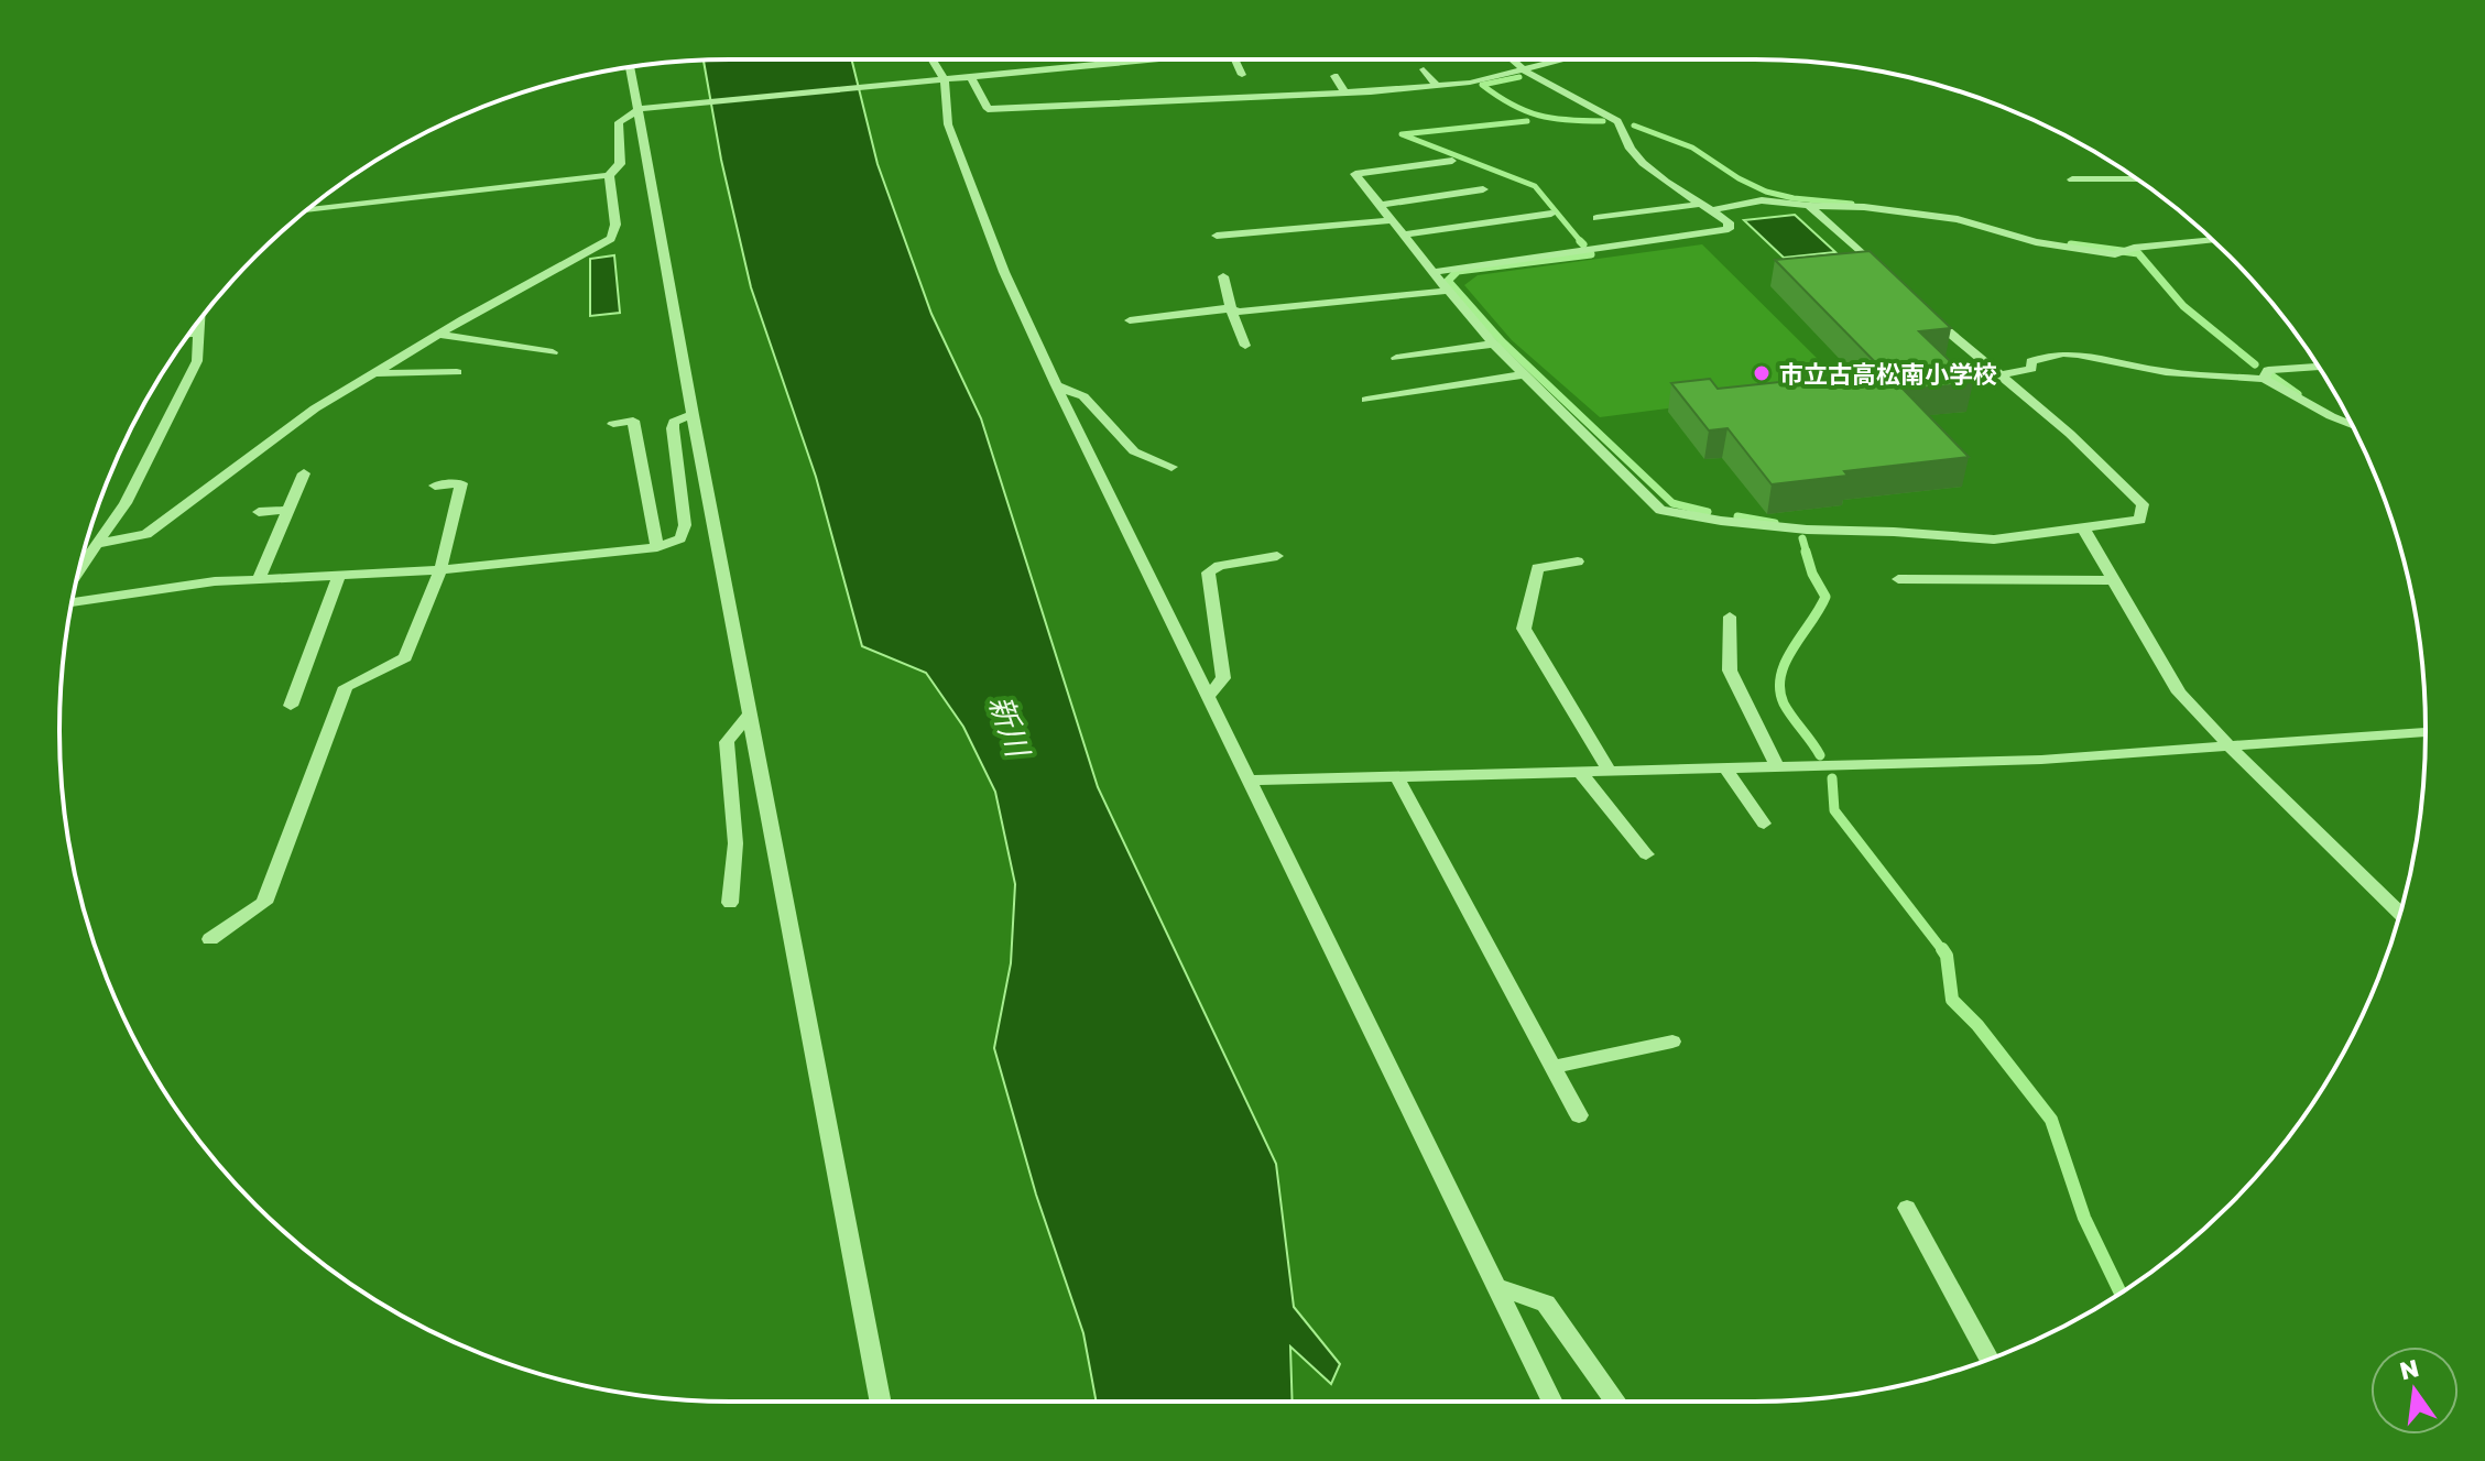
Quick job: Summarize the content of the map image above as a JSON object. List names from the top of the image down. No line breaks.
{"water":["新川"],"places":["市立古高松南小学校"],"north":"top"}
